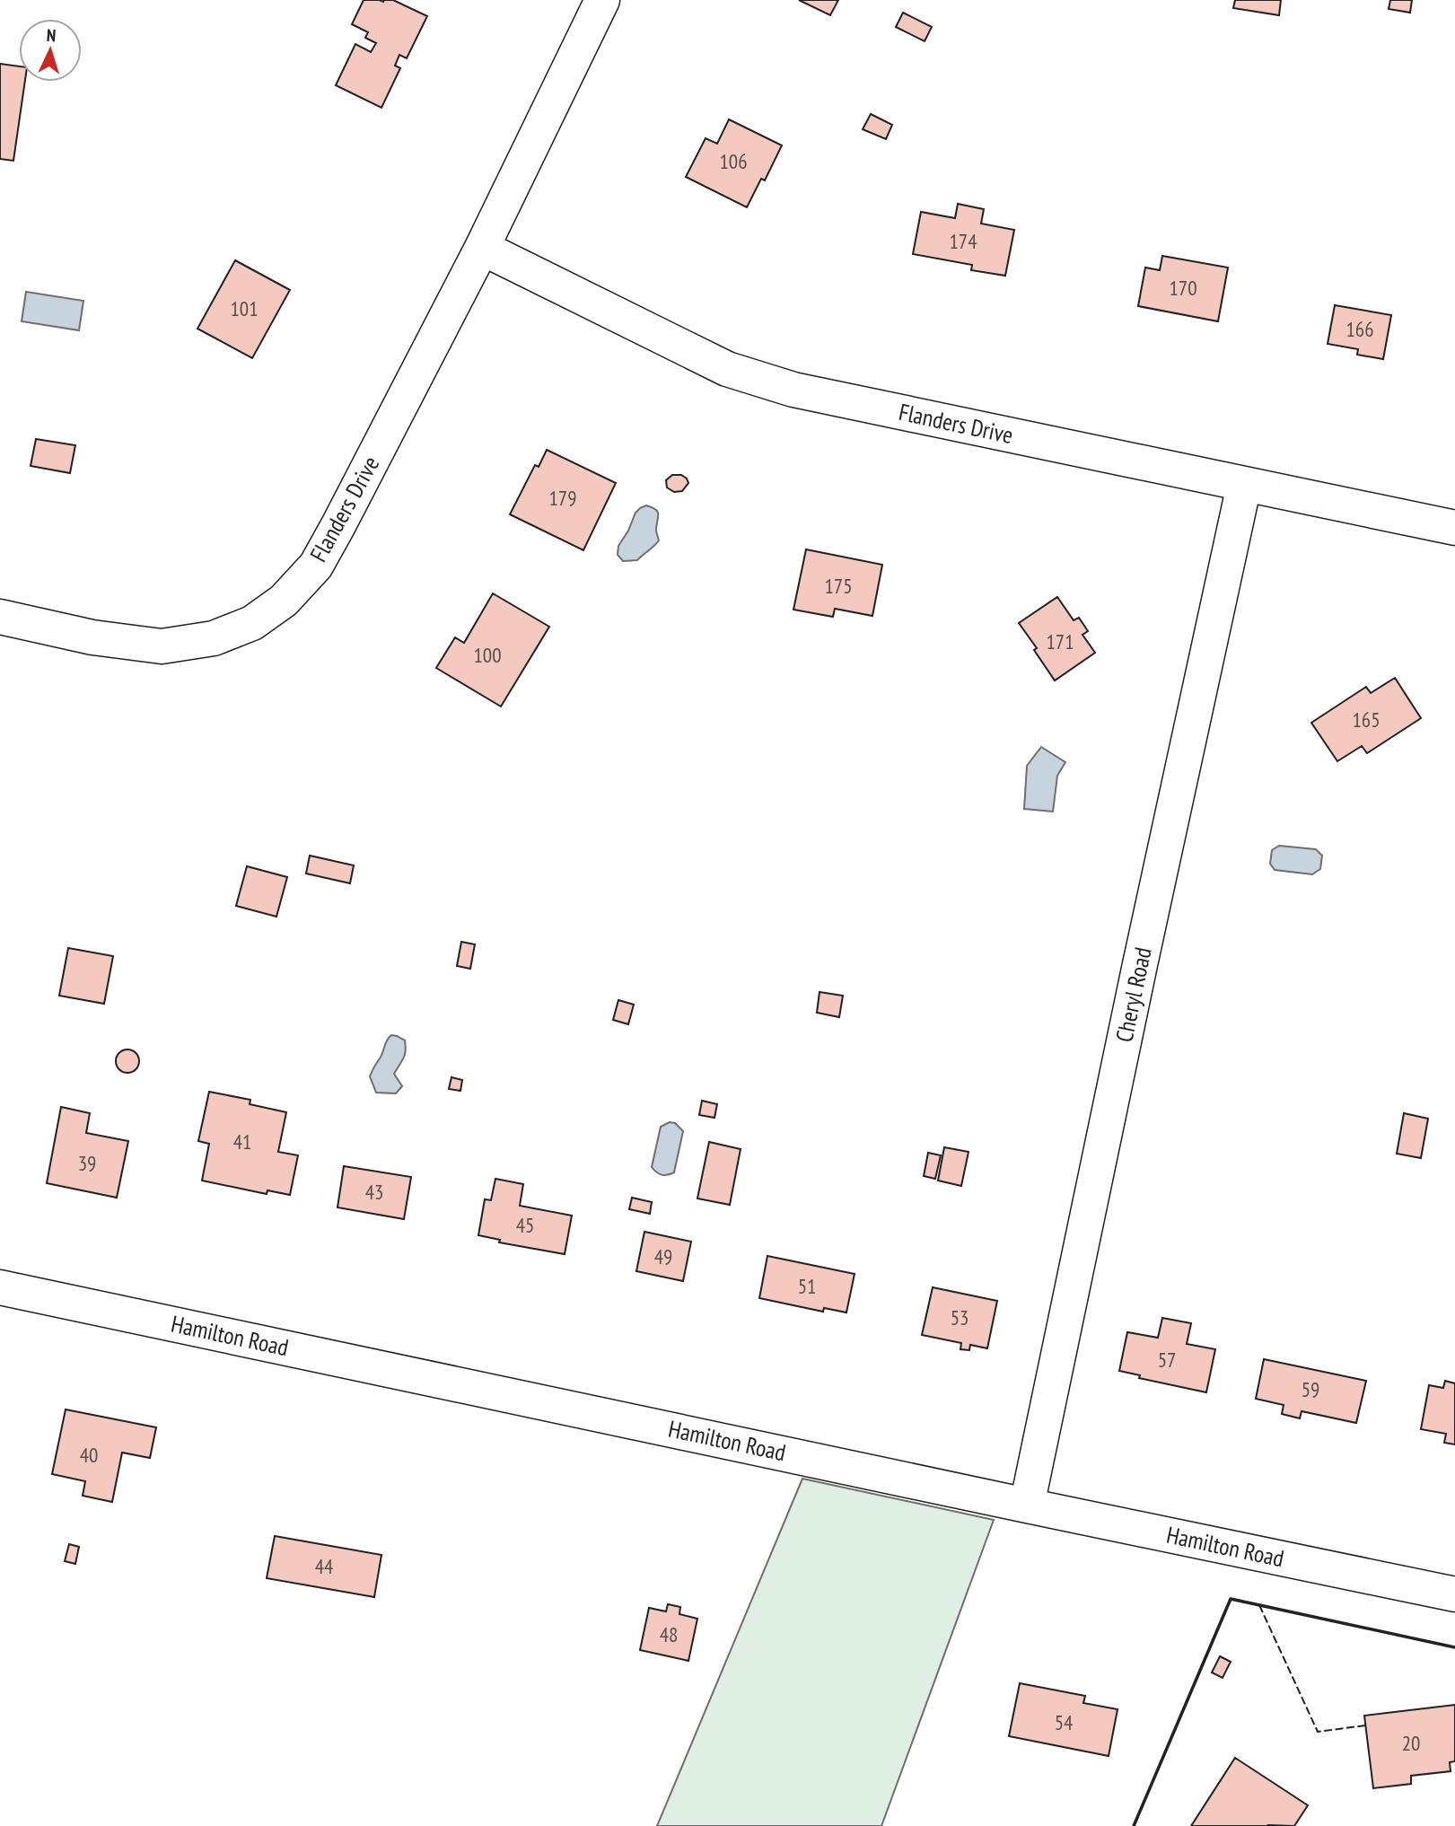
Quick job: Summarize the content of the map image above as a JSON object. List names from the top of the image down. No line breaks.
{"streets":{"street":["Flanders Drive","Cheryl Road","Hamilton Road"]},"crossings":[["Flanders Drive","Cheryl Road"],["Cheryl Road","Hamilton Road"]],"house_numbers":["106","174","170","101","166","179","175","171","100","165","41","39","43","45","49","51","53","57","59","40","44","48","54","20"],"north":"top"}
